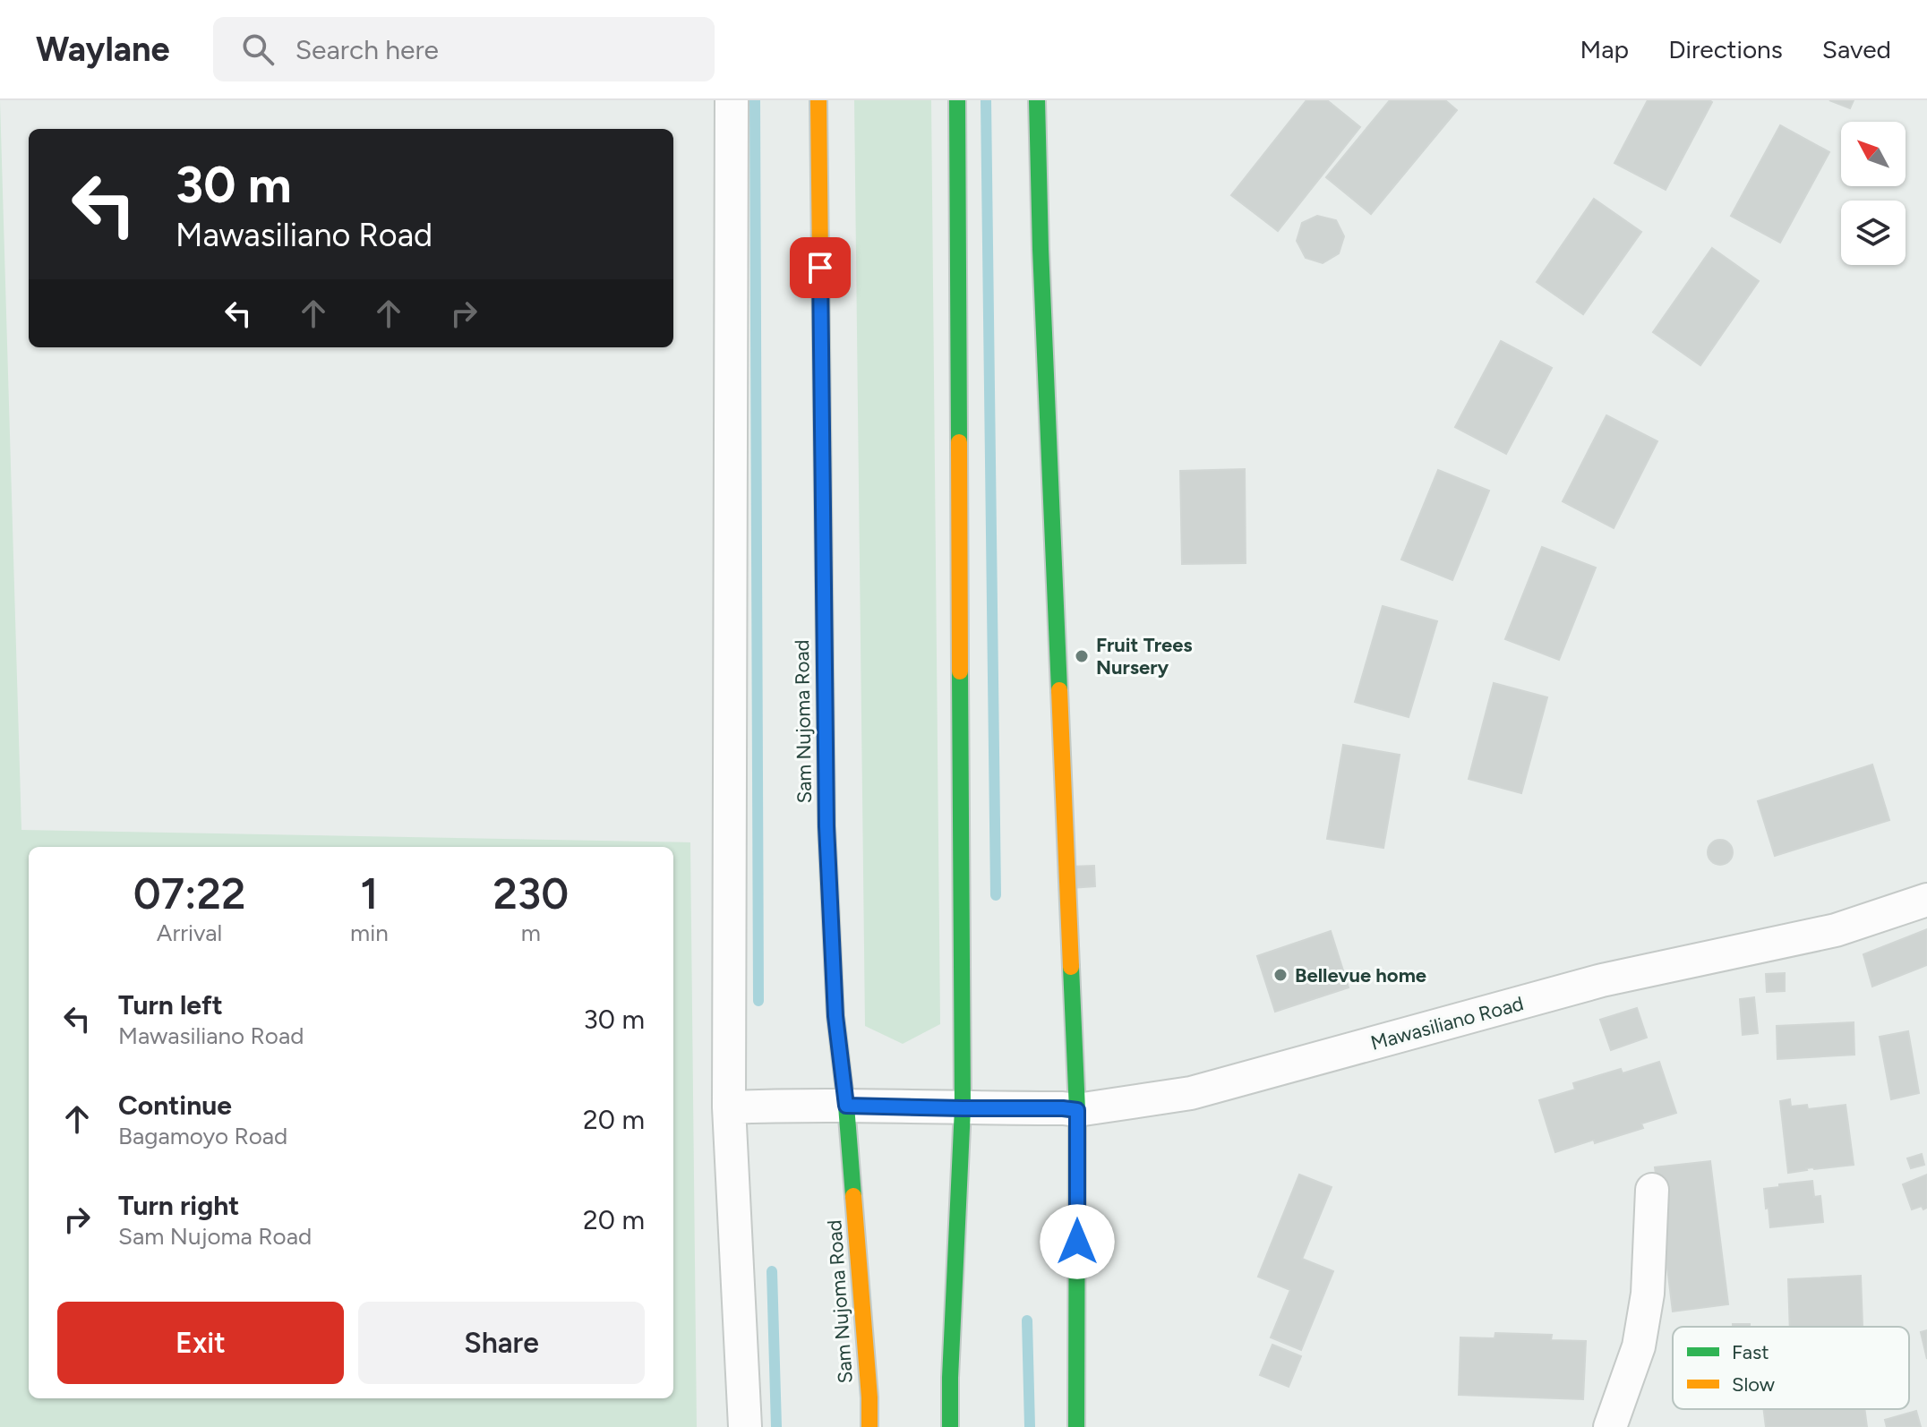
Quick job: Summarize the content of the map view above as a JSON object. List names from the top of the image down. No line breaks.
{"streets":{"main road":["Sam Nujoma Road"],"street":["Mawasiliano Road"]},"crossings":[["Sam Nujoma Road","Mawasiliano Road"]],"places":["Fruit Trees Nursery","Bellevue home"],"legend":["Fast","Slow"],"north":"top left","page":{"header":"Waylane","search":"Search here","nav":["Map","Directions","Saved"],"turn":["30 m","Mawasiliano Road"],"eta":["07:22","Arrival","1","min","230","m"],"list":[{"name":"Turn left","note":"Mawasiliano Road","value":"30 m"},{"name":"Continue","note":"Bagamoyo Road","value":"20 m"},{"name":"Turn right","note":"Sam Nujoma Road","value":"20 m"}],"buttons":["Exit","Share"]}}
